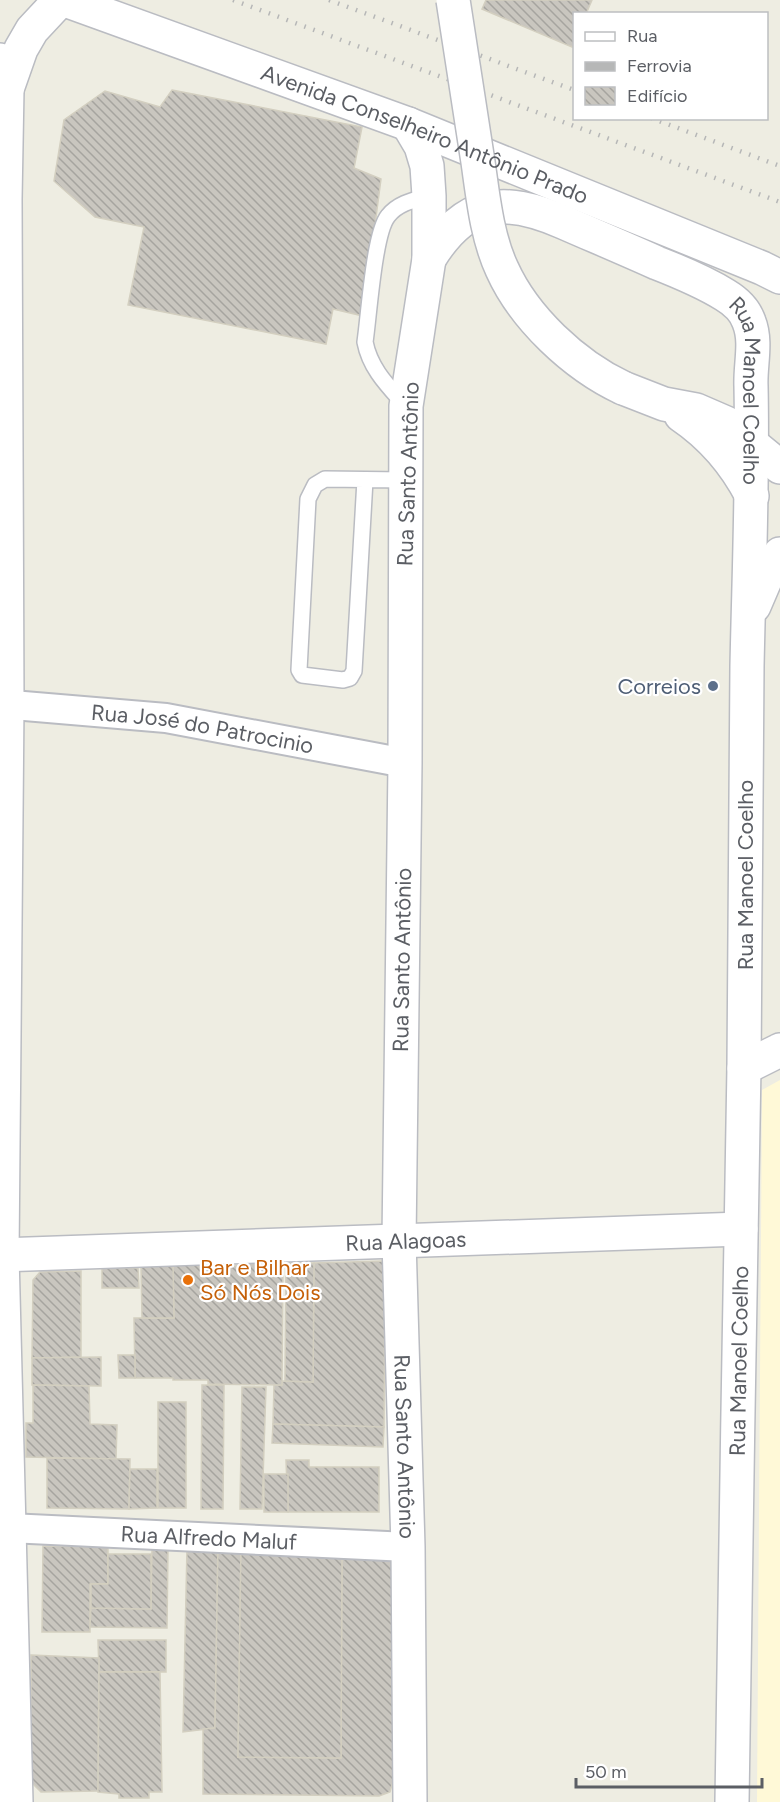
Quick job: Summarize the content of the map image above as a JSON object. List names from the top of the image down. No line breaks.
{"streets":{"street":["Avenida Conselheiro Antônio Prado","Rua Manoel Coelho","Rua Santo Antônio","Rua José do Patrocinio","Rua Alagoas","Rua Alfredo Maluf"]},"crossings":[["Avenida Conselheiro Antônio Prado","Rua Santo Antônio"],["Rua Manoel Coelho","Rua Santo Antônio"],["Rua Manoel Coelho","Rua Alagoas"],["Rua Santo Antônio","Rua José do Patrocinio"],["Rua Santo Antônio","Rua Alagoas"],["Rua Santo Antônio","Rua Alfredo Maluf"]],"places":["Correios","Bar e Bilhar Só Nós Dois"],"legend":["Rua","Ferrovia","Edifício"],"scale_bar":"50 m"}
